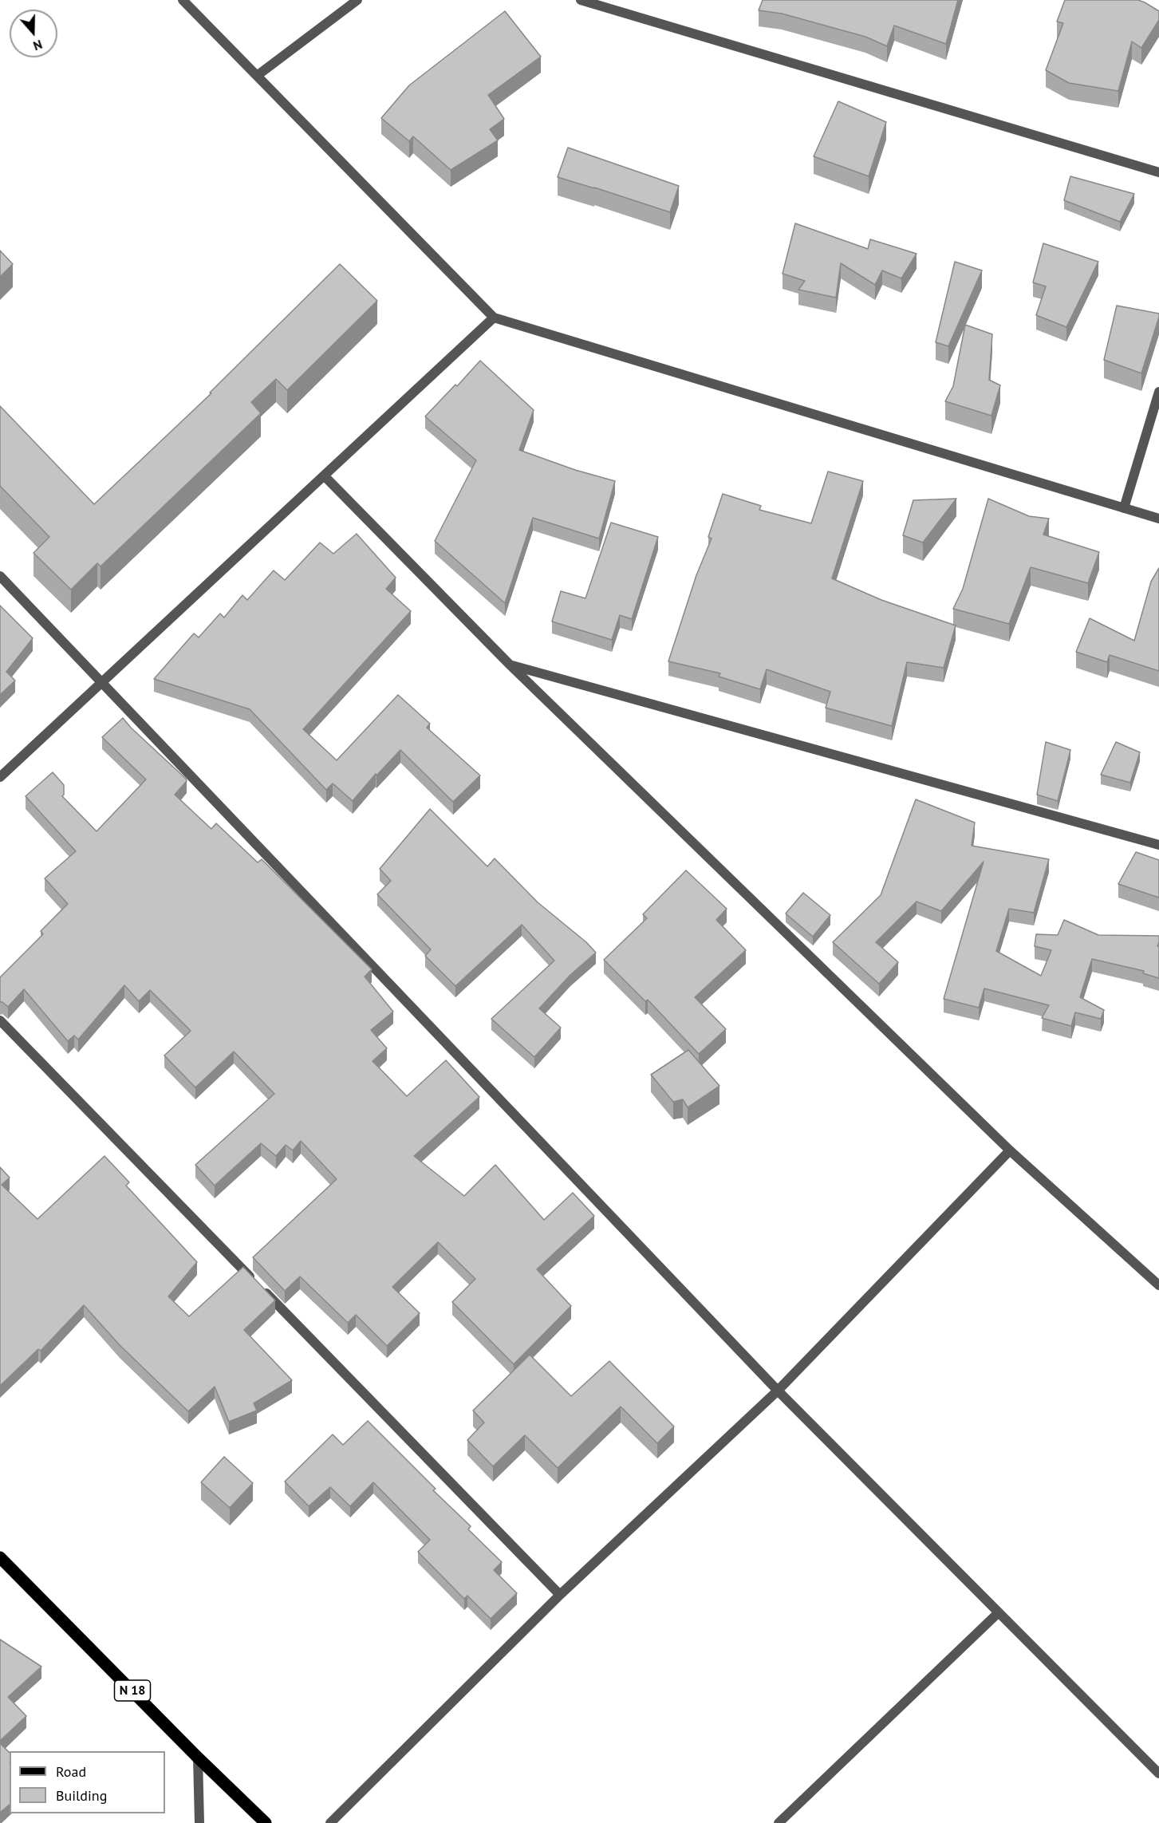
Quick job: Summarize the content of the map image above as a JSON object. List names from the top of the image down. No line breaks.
{"streets":{"main road":["N 18"]},"legend":["Road","Building"],"north":"bottom"}
